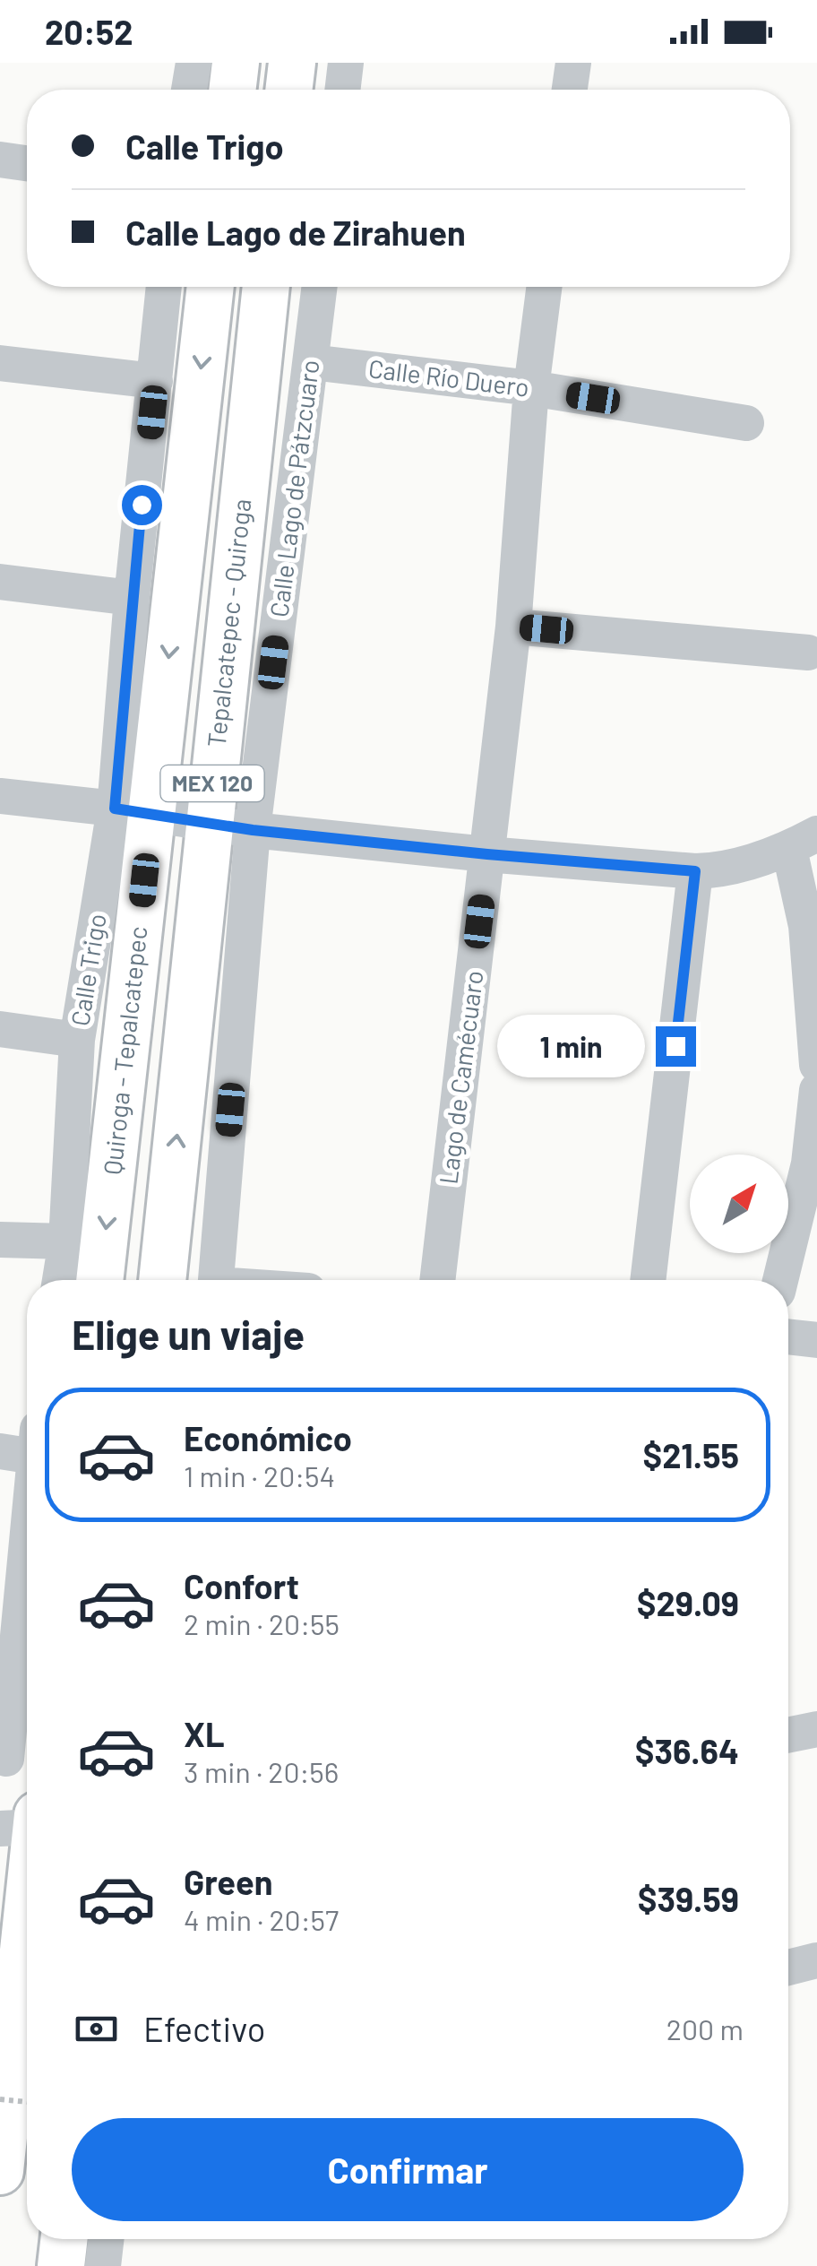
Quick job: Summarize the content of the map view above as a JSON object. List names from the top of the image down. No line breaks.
{"streets":{"main road":["Tepalcatepec - Quiroga","MEX 120","Quiroga - Tepalcatepec"],"street":["Calle Río Duero","Calle Lago de Pátzcuaro","Calle Trigo","Lago de Camécuaro"]},"crossings":[["Calle Río Duero","Calle Lago de Pátzcuaro"],["Calle Río Duero","Lago de Camécuaro"],["Calle Lago de Pátzcuaro","Tepalcatepec - Quiroga"],["Calle Trigo","Quiroga - Tepalcatepec"]],"one_way":["Tepalcatepec - Quiroga","Quiroga - Tepalcatepec"],"north":"top right","page":{"status":"20:52","banner":["Calle Trigo","Calle Lago de Zirahuen"],"bubble":"1 min","heading":"Elige un viaje","list":[{"name":"Económico","note":"1 min · 20:54","value":"$21.55"},{"name":"Confort","note":"2 min · 20:55","value":"$29.09"},{"name":"XL","note":"3 min · 20:56","value":"$36.64"},{"name":"Green","note":"4 min · 20:57","value":"$39.59"}],"pay":["Efectivo","200 m"],"buttons":"Confirmar"}}
